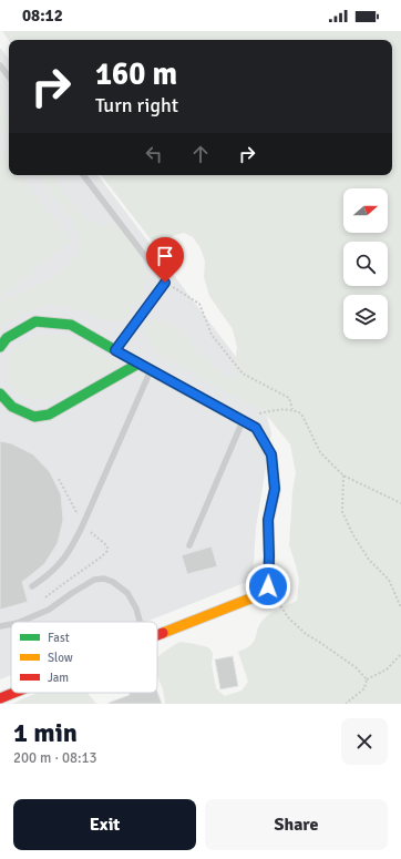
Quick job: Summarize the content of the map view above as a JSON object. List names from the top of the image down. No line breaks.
{"legend":["Fast","Slow","Jam"],"north":"right","page":{"status":"08:12","turn":["160 m","Turn right"],"heading":["1 min","200 m · 08:13"],"buttons":["Exit","Share"]}}
